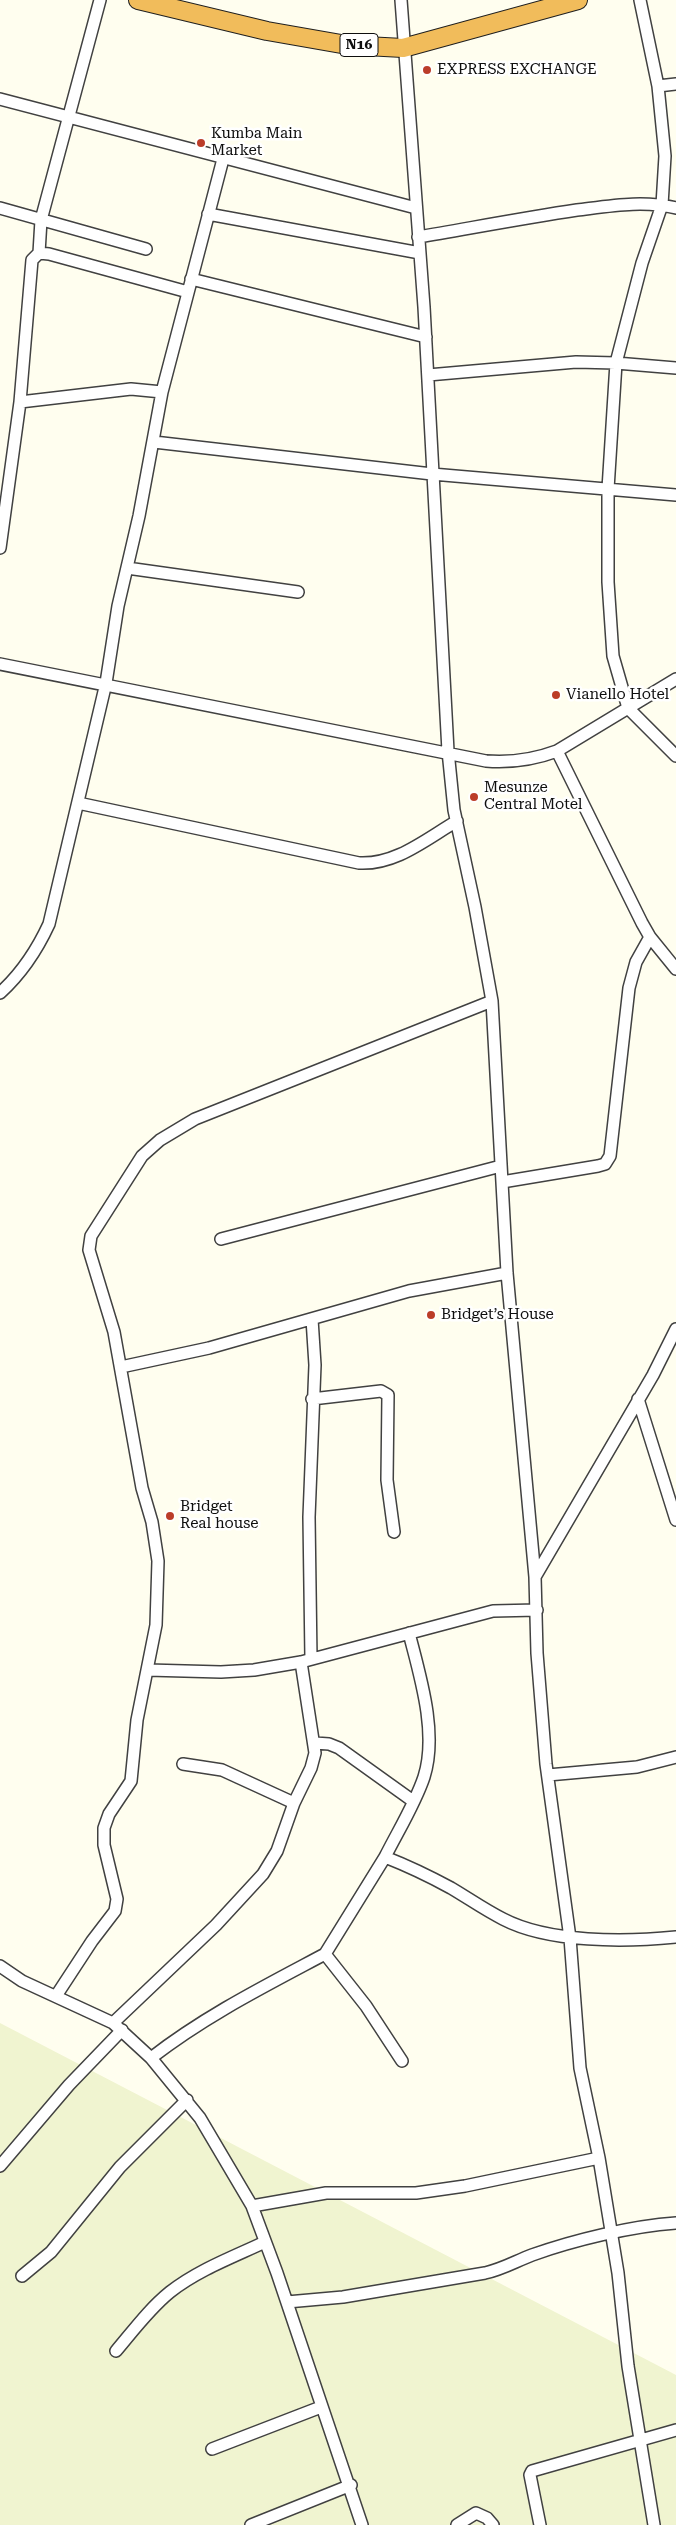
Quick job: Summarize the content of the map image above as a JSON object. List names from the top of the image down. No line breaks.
{"streets":{"highway":["N16"]},"places":["EXPRESS EXCHANGE","Kumba Main Market","Vianello Hotel","Mesunze Central Motel","Bridget’s House","Bridget Real house"]}
